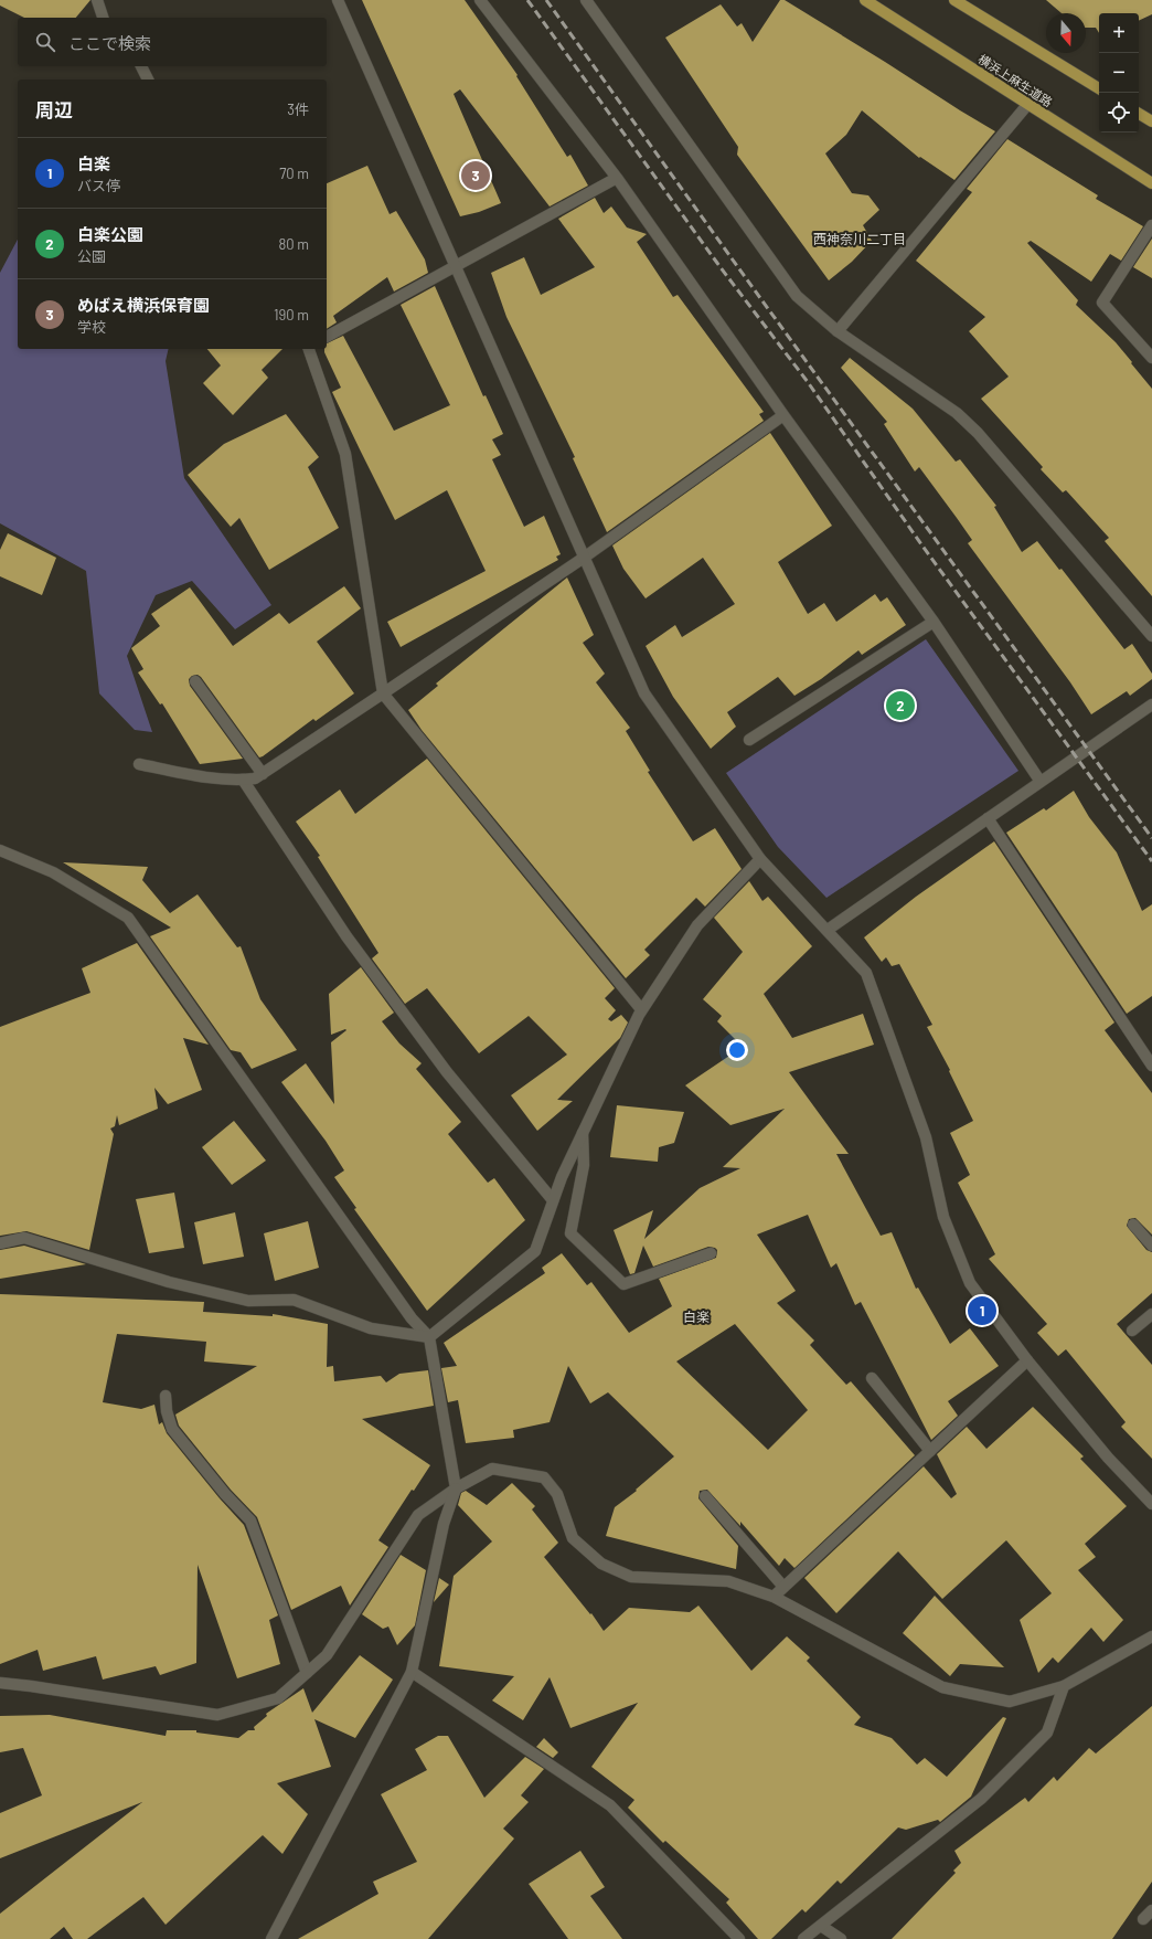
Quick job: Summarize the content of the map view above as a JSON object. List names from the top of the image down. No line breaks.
{"streets":{"main road":["横浜上麻生道路"]},"districts":["西神奈川二丁目","白楽"],"north":"bottom","page":{"map_buttons":["+","−"],"search":"ここで検索","heading":["周辺","3件"],"list":[{"mark":"1","name":"白楽","note":"バス停","value":"70 m"},{"mark":"2","name":"白楽公園","note":"公園","value":"80 m"},{"mark":"3","name":"めばえ横浜保育園","note":"学校","value":"190 m"}],"pins":["3","2","1"]}}
